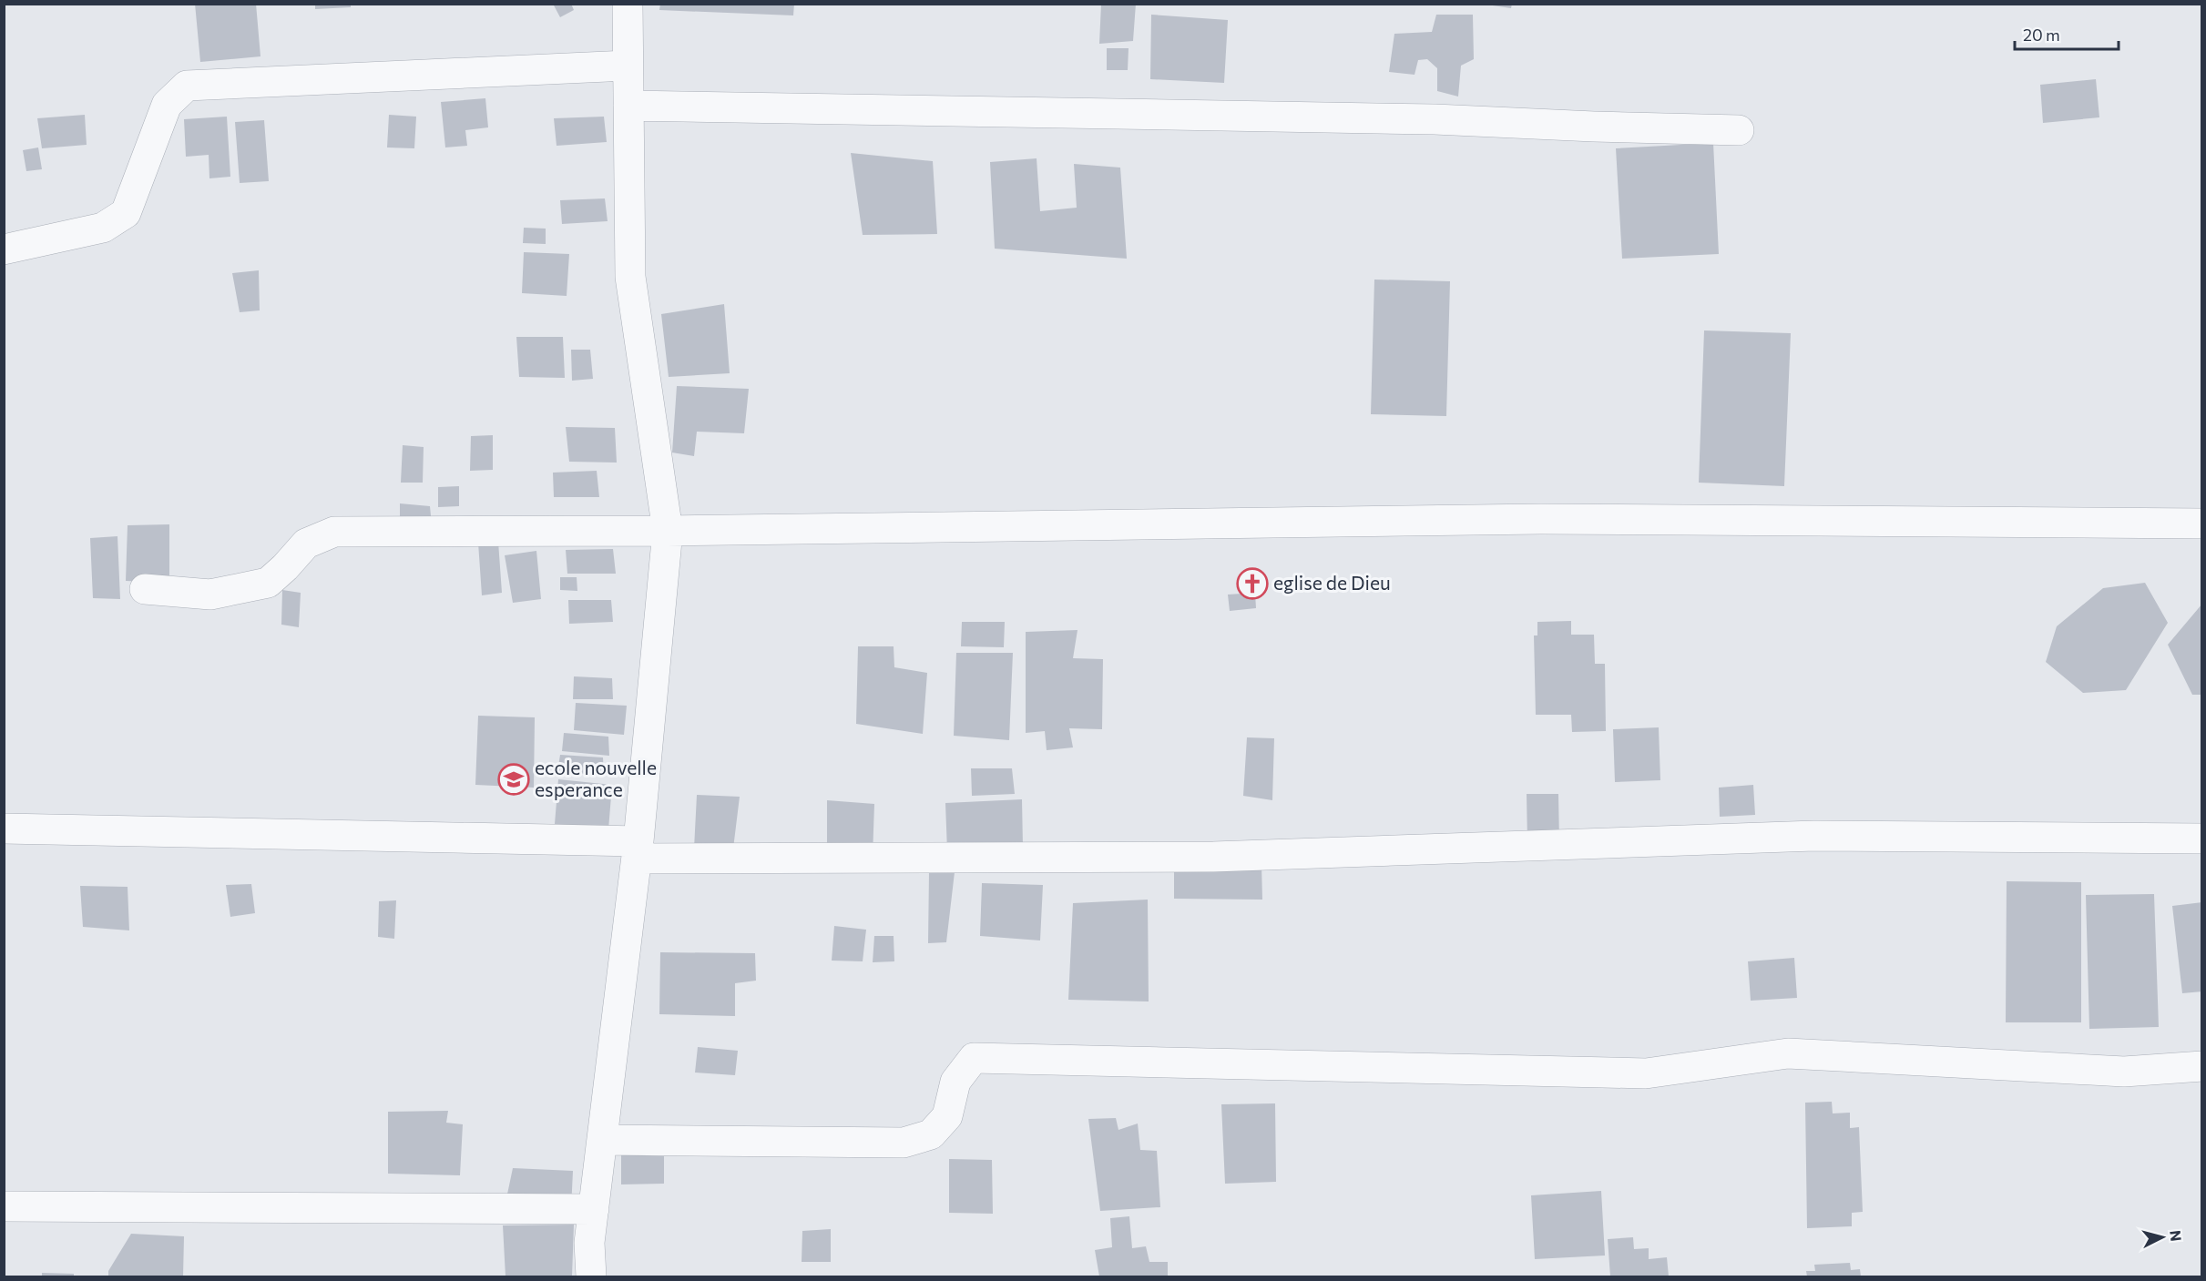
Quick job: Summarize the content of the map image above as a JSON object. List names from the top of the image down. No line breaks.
{"places":{"church":["eglise de Dieu"],"school or university":["ecole nouvelle esperance"]},"scale_bar":"20 m","north":"right"}
